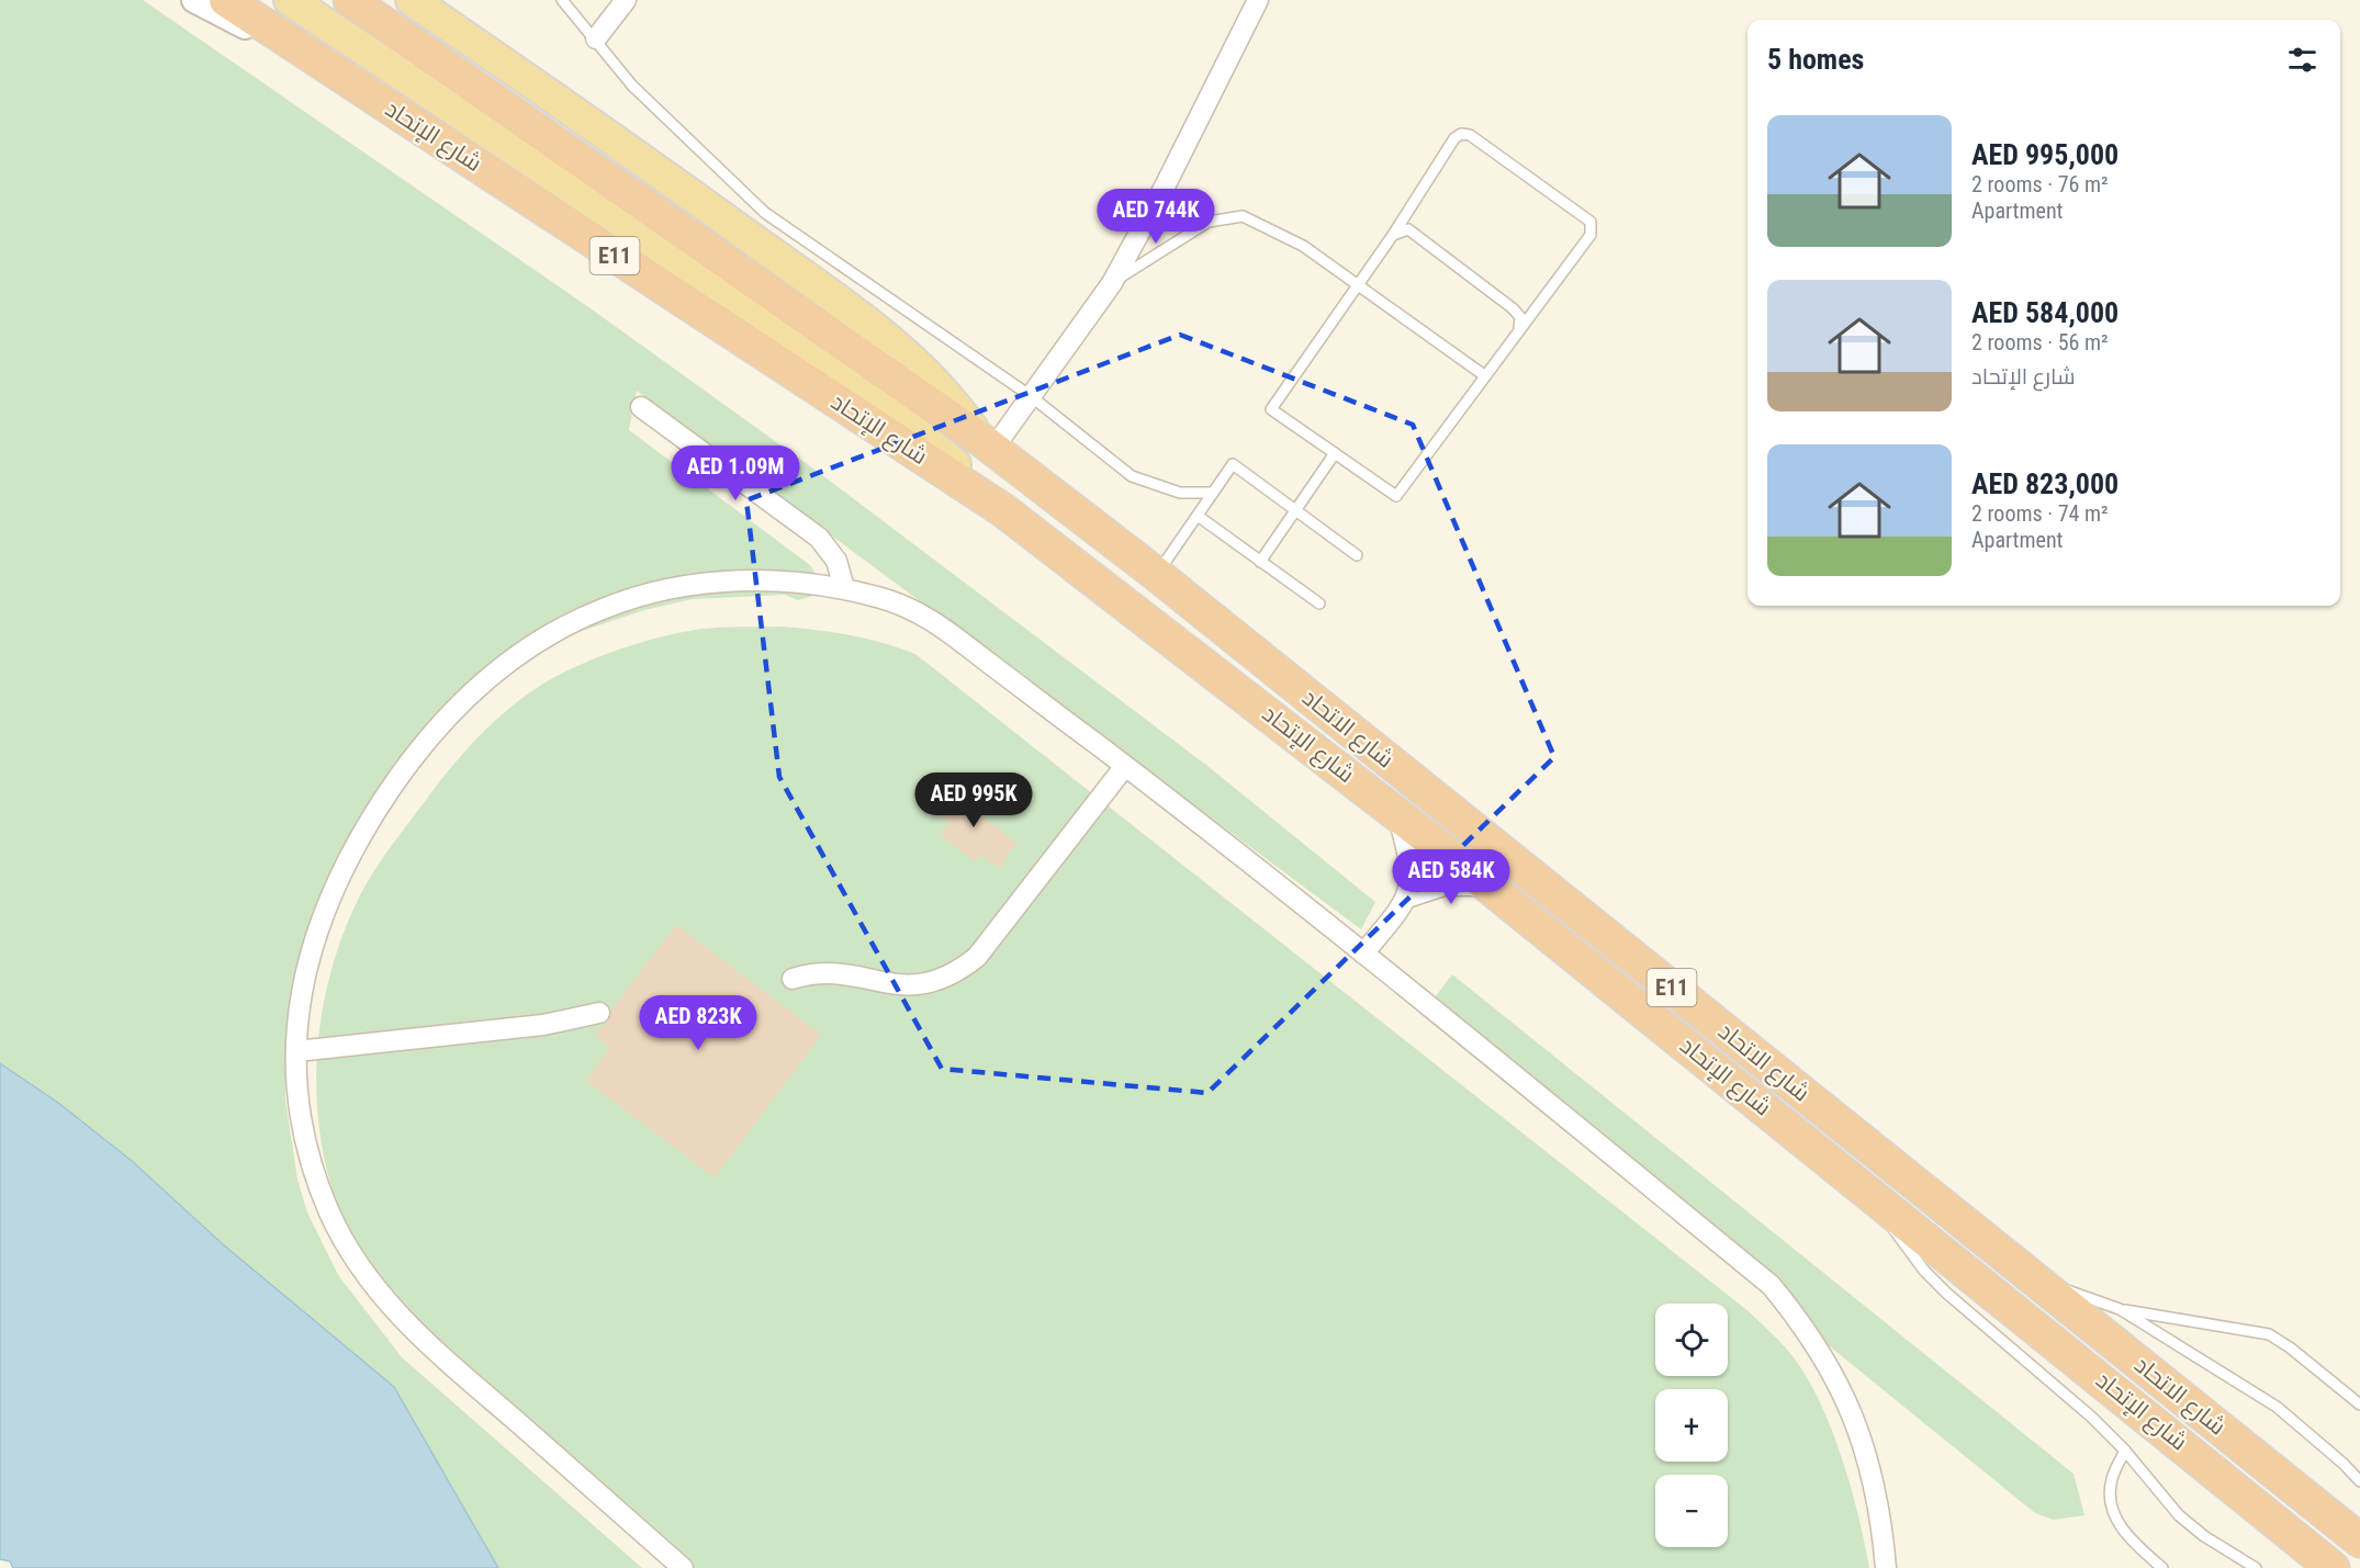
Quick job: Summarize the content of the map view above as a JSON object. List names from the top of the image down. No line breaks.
{"streets":{"highway":["شارع الإتحاد","E11","شارع الاتحاد"]},"crossings":[["شارع الإتحاد","شارع الاتحاد"]],"page":{"heading":"5 homes","list":[{"name":"AED 995,000","note":"2 rooms · 76 m² · Apartment"},{"name":"AED 584,000","note":"2 rooms · 56 m² · شارع الإتحاد"},{"name":"AED 823,000","note":"2 rooms · 74 m² · Apartment"}],"price":["AED 744K","AED 1.09M","AED 995K","AED 584K","AED 823K"],"map_buttons":["+","−"]}}
